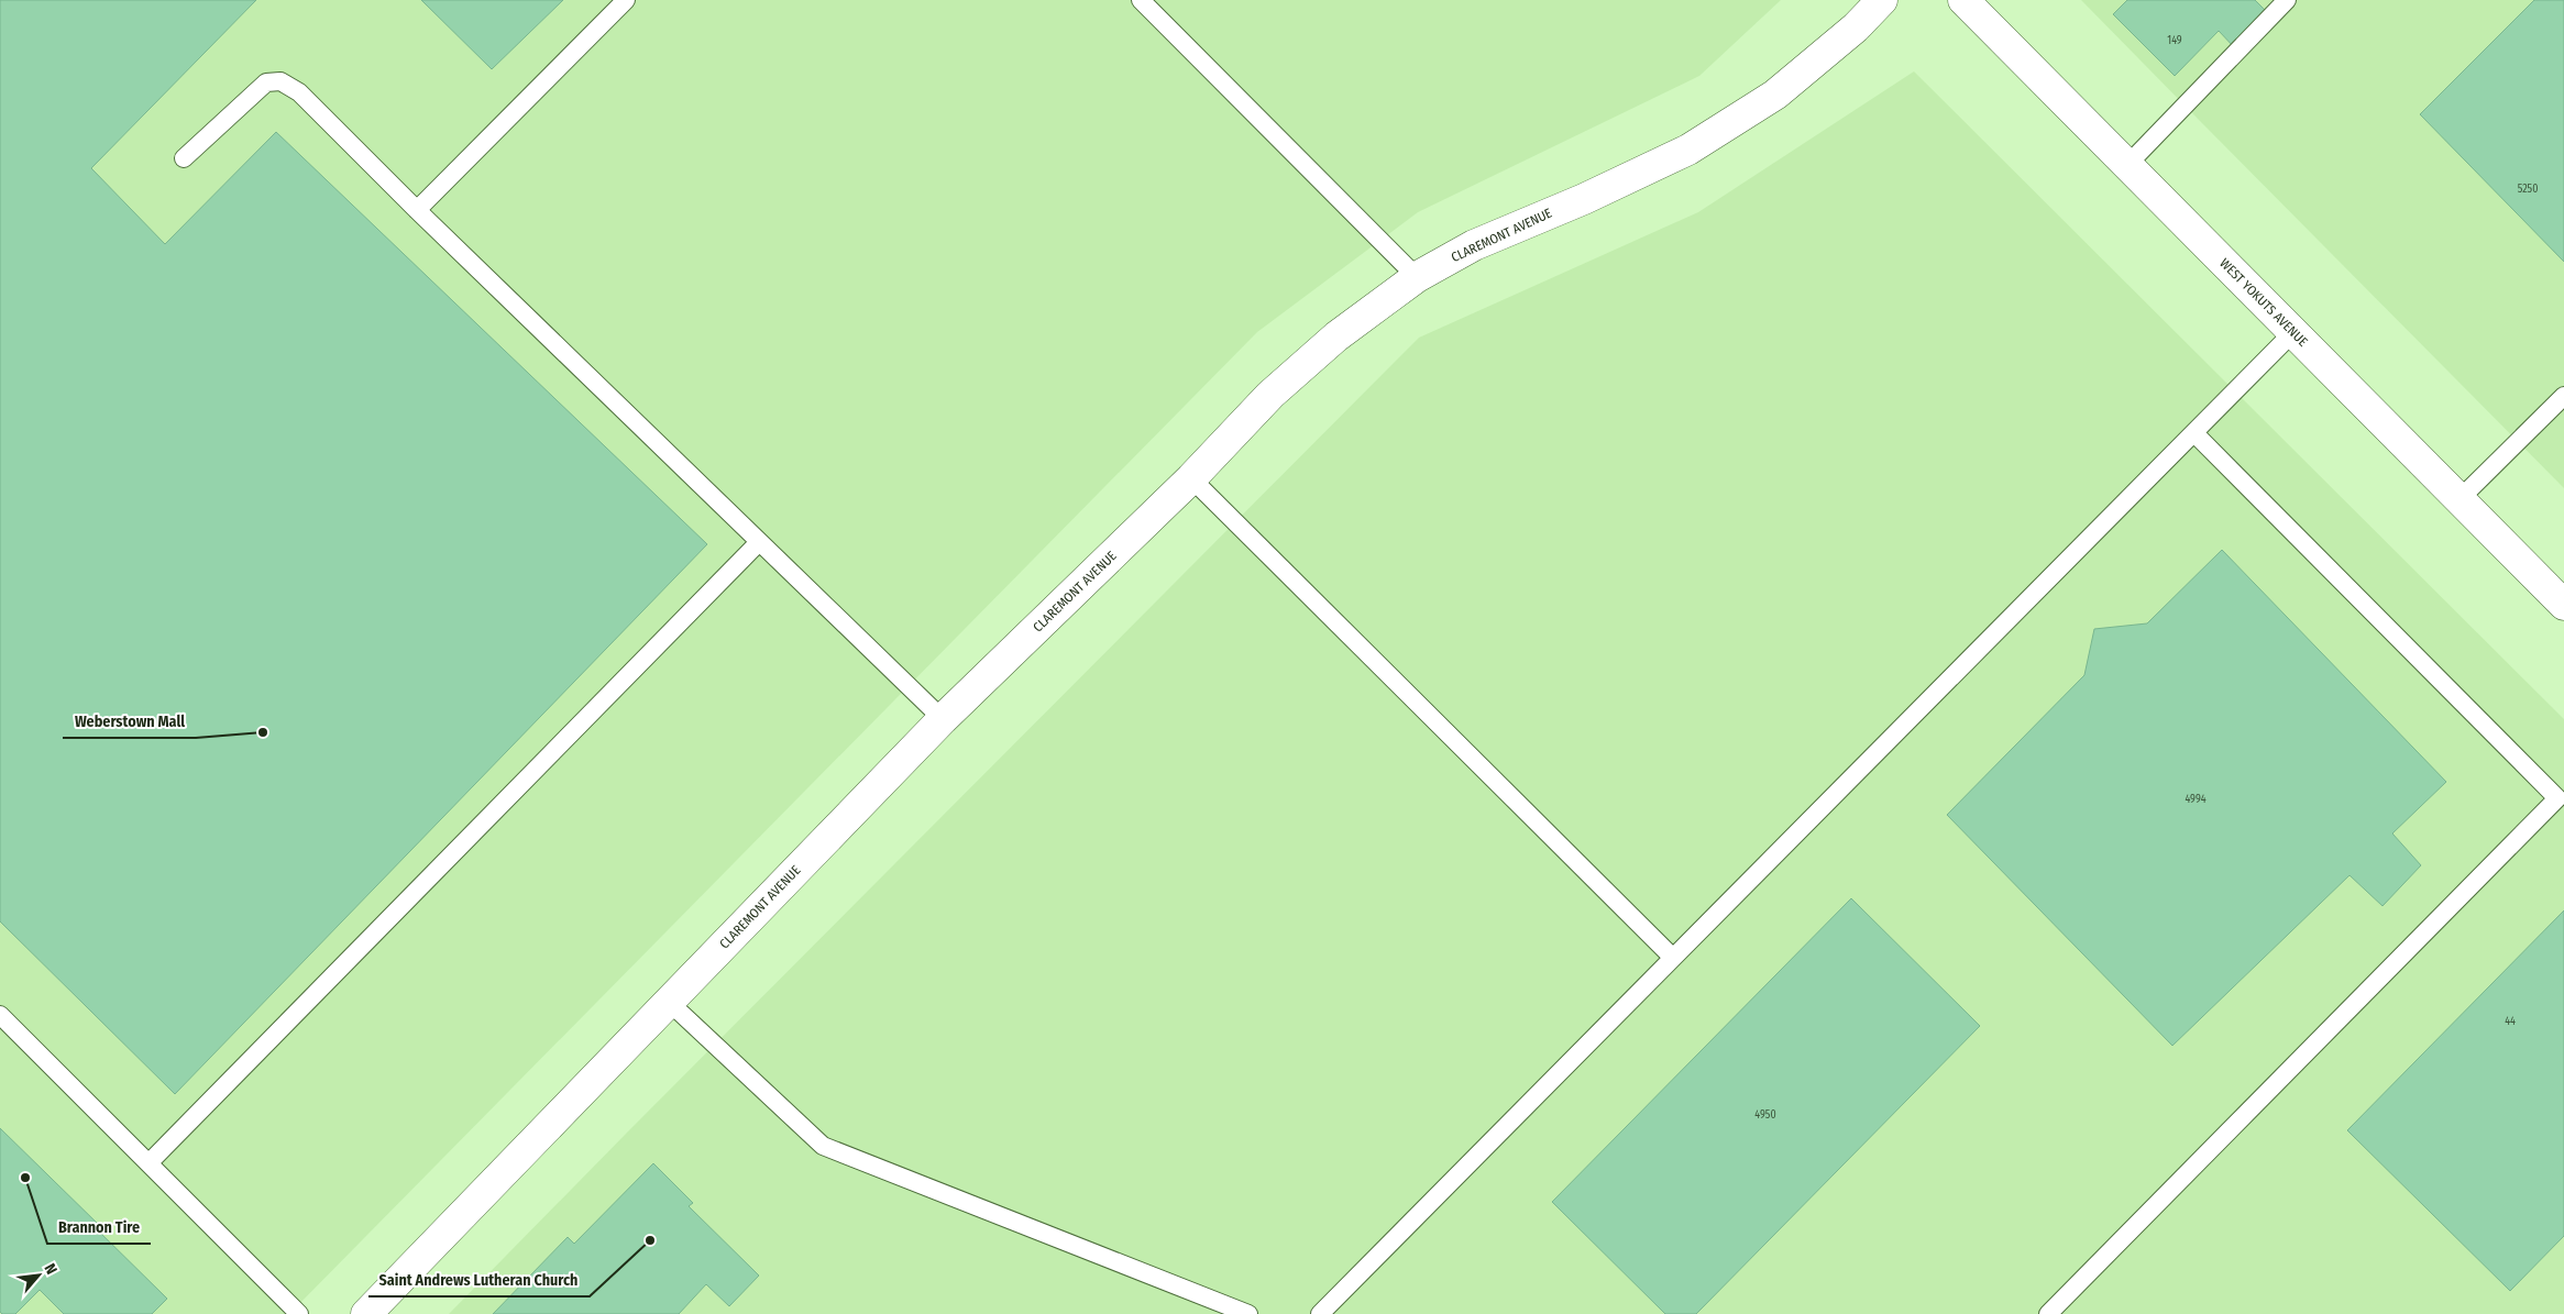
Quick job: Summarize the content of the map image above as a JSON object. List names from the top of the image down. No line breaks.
{"streets":{"street":["CLAREMONT AVENUE","WEST YOKUTS AVENUE"]},"places":["Weberstown Mall","Brannon Tire","Saint Andrews Lutheran Church"],"house_numbers":["149","5250","4994","44","4950"],"north":"top right"}
